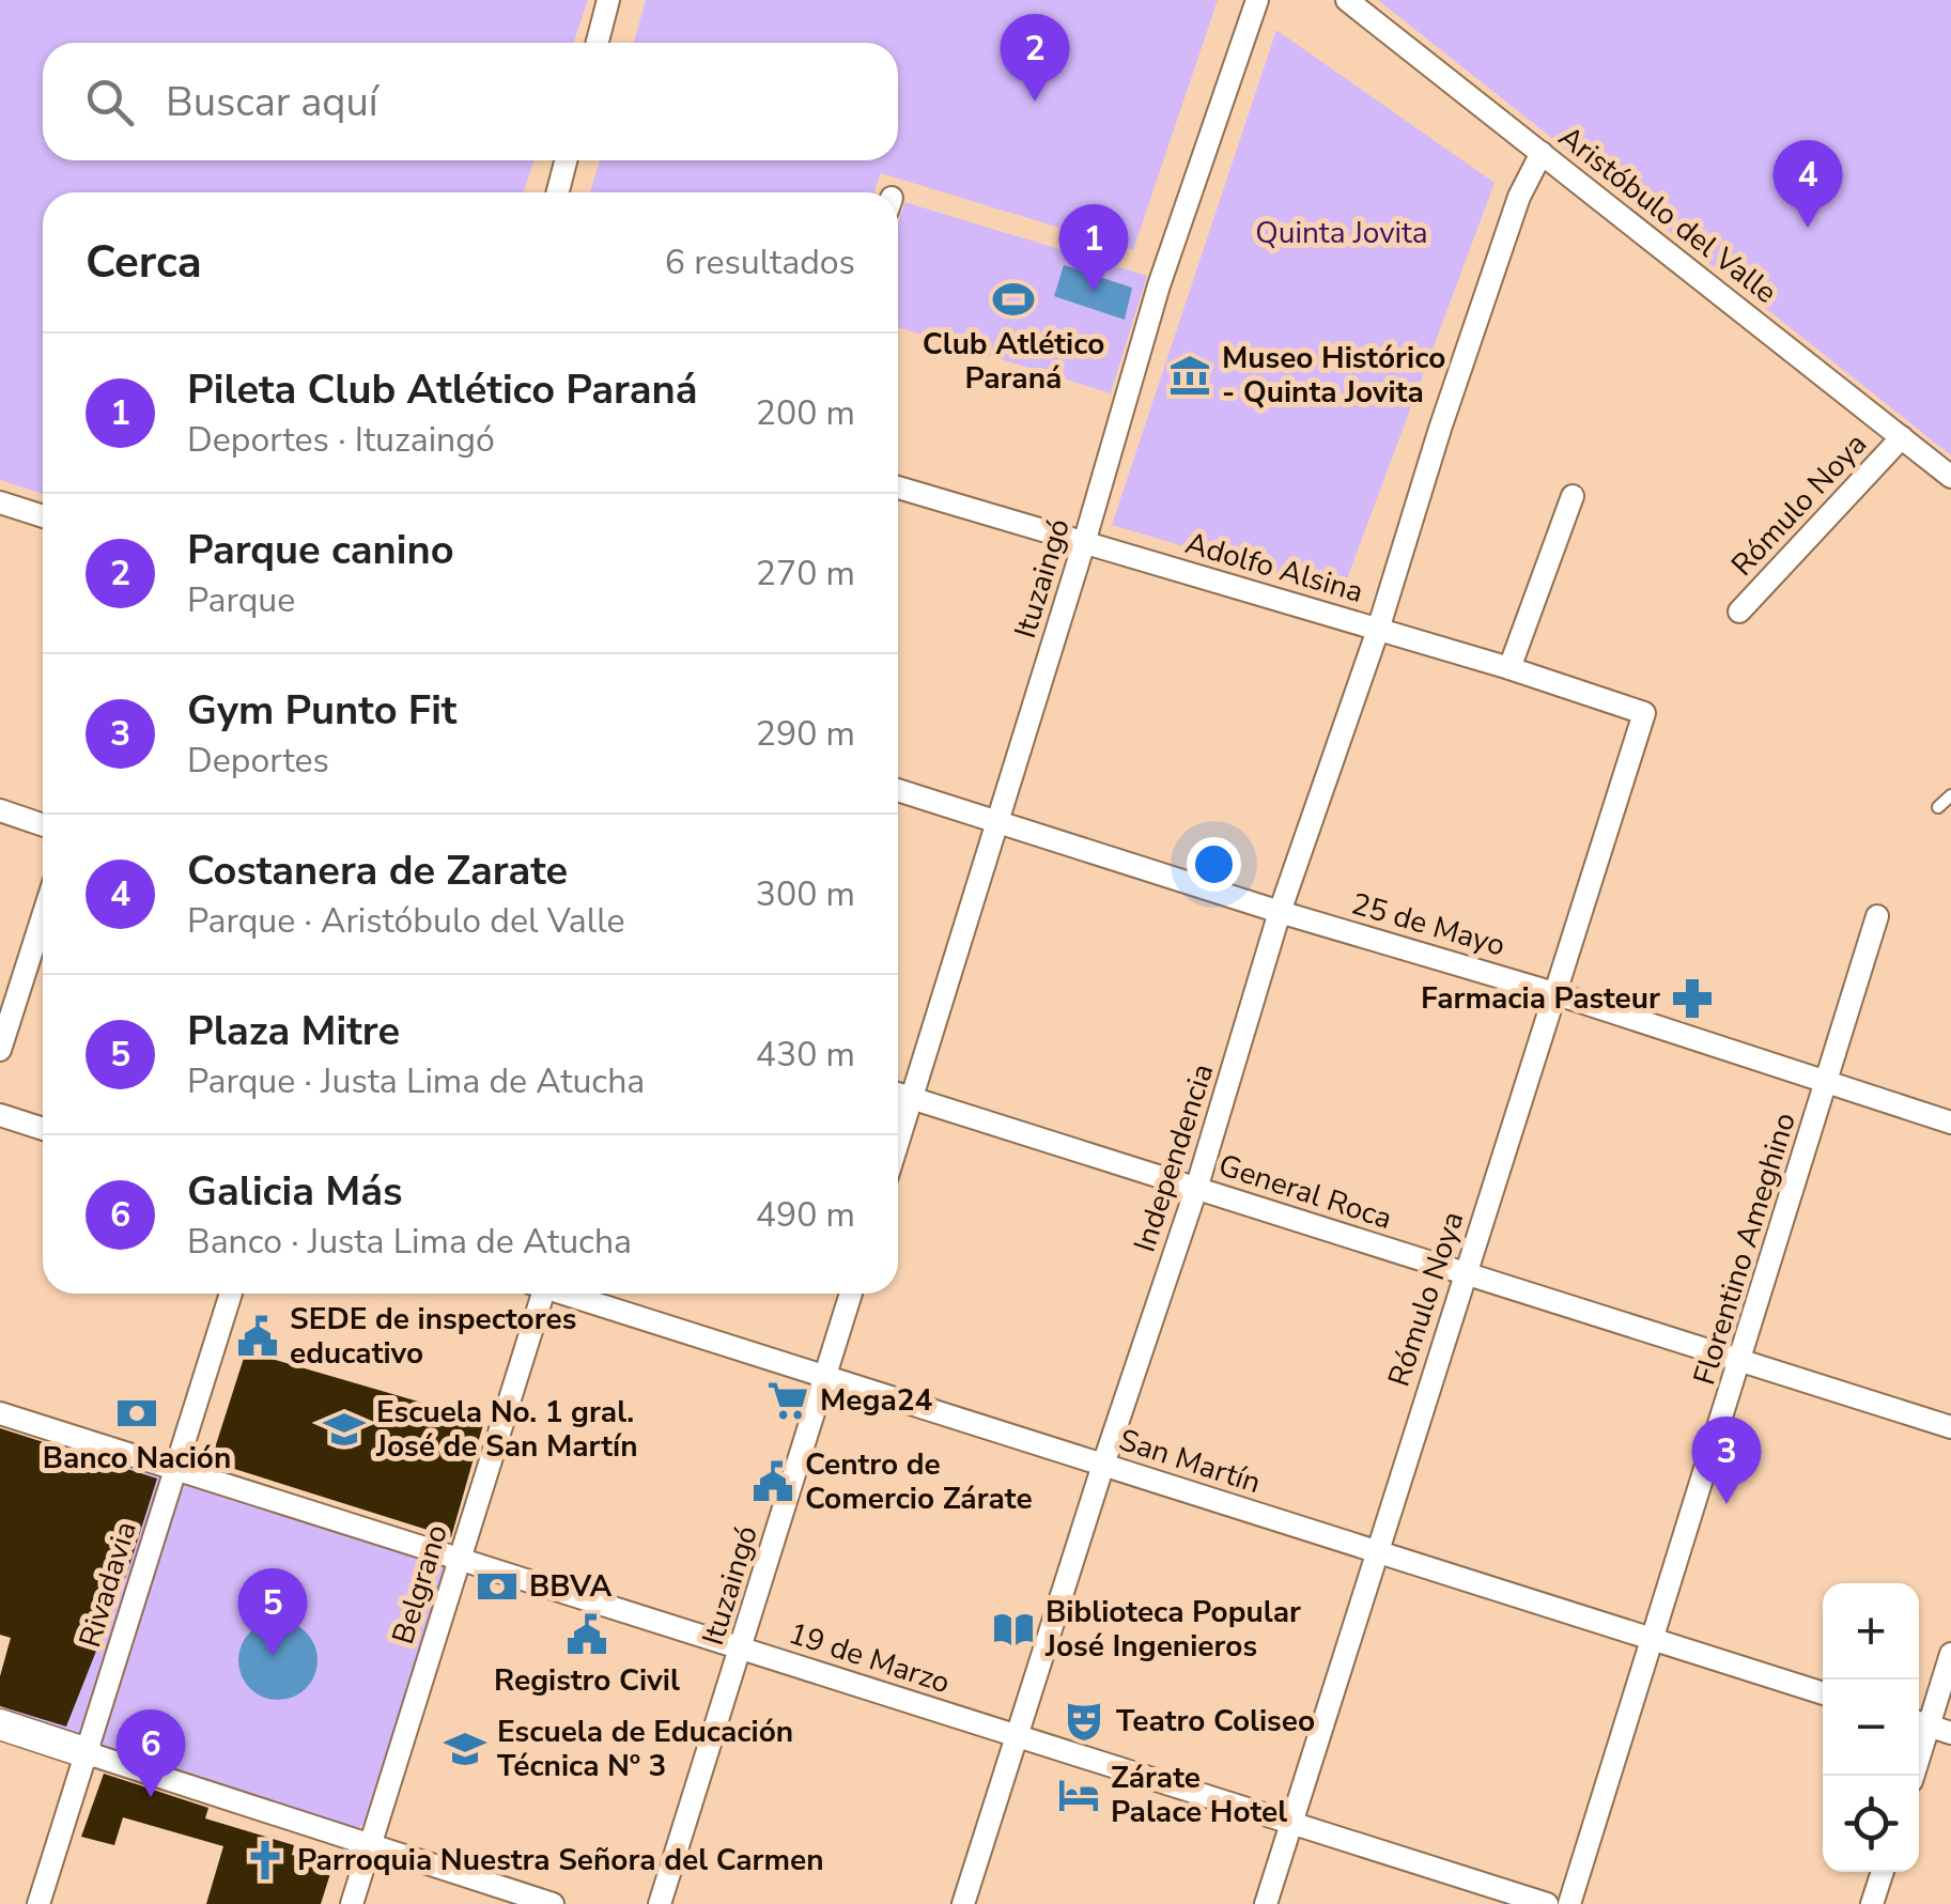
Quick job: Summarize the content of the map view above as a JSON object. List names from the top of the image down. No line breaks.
{"streets":{"street":["Aristóbulo del Valle","Rómulo Noya","Adolfo Alsina","Ituzaingó","25 de Mayo","Independencia","General Roca","Florentino Ameghino","San Martín","Rivadavia","Belgrano","19 de Marzo"]},"crossings":[["Aristóbulo del Valle","Rómulo Noya"],["Aristóbulo del Valle","Independencia"],["Rómulo Noya","Adolfo Alsina"],["Rómulo Noya","25 de Mayo"],["Rómulo Noya","General Roca"],["Rómulo Noya","San Martín"],["Rómulo Noya","19 de Marzo"],["Adolfo Alsina","Ituzaingó"],["Adolfo Alsina","Independencia"],["Ituzaingó","25 de Mayo"],["Ituzaingó","General Roca"],["Ituzaingó","San Martín"],["Ituzaingó","19 de Marzo"],["25 de Mayo","Independencia"],["25 de Mayo","Florentino Ameghino"],["Independencia","General Roca"],["Independencia","San Martín"],["Independencia","19 de Marzo"],["General Roca","Florentino Ameghino"],["Florentino Ameghino","San Martín"],["Rivadavia","19 de Marzo"],["Belgrano","19 de Marzo"]],"parks":["Quinta Jovita"],"places":{"sports":["Club Atlético Paraná"],"museum":["Museo Histórico - Quinta Jovita"],"pharmacy":["Farmacia Pasteur"],"public building":["SEDE de inspectores educativo","Centro de Comercio Zárate","Registro Civil"],"supermarket":["Mega24"],"bank":["Banco Nación","BBVA"],"school or university":["Escuela No. 1 gral. José de San Martín","Escuela de Educación Técnica Nº 3"],"library":["Biblioteca Popular José Ingenieros"],"theatre":["Teatro Coliseo"],"hotel":["Zárate Palace Hotel"],"church":["Parroquia Nuestra Señora del Carmen"]},"page":{"pins":["2","4","1","3","5","6"],"search":"Buscar aquí","heading":["Cerca","6 resultados"],"list":[{"mark":"1","name":"Pileta Club Atlético Paraná","note":"Deportes · Ituzaingó","value":"200 m"},{"mark":"2","name":"Parque canino","note":"Parque","value":"270 m"},{"mark":"3","name":"Gym Punto Fit","note":"Deportes","value":"290 m"},{"mark":"4","name":"Costanera de Zarate","note":"Parque · Aristóbulo del Valle","value":"300 m"},{"mark":"5","name":"Plaza Mitre","note":"Parque · Justa Lima de Atucha","value":"430 m"},{"mark":"6","name":"Galicia Más","note":"Banco · Justa Lima de Atucha","value":"490 m"}],"map_buttons":["+","−"]}}
